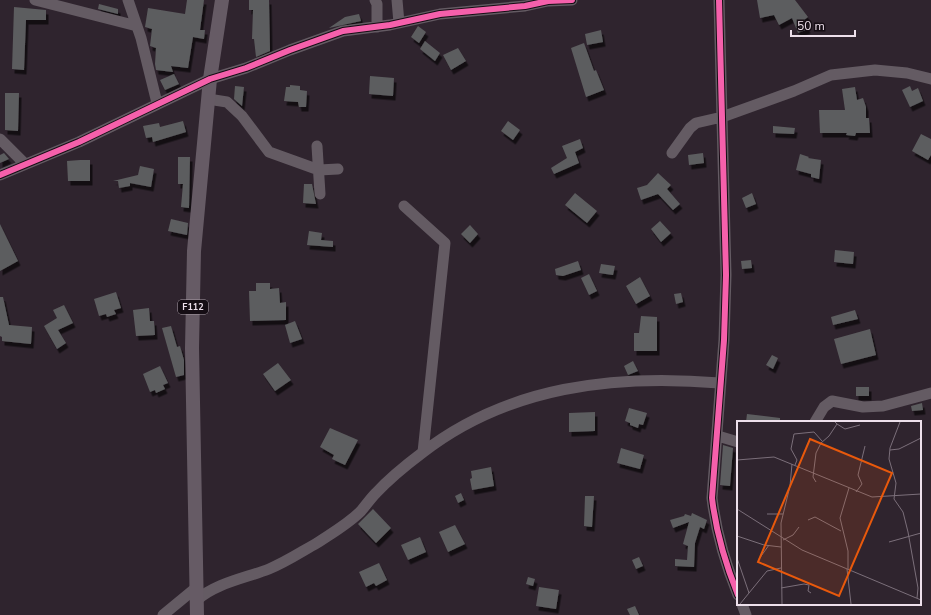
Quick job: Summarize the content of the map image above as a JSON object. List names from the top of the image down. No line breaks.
{"streets":{"main road":["F112"]},"scale_bar":"50 m"}
